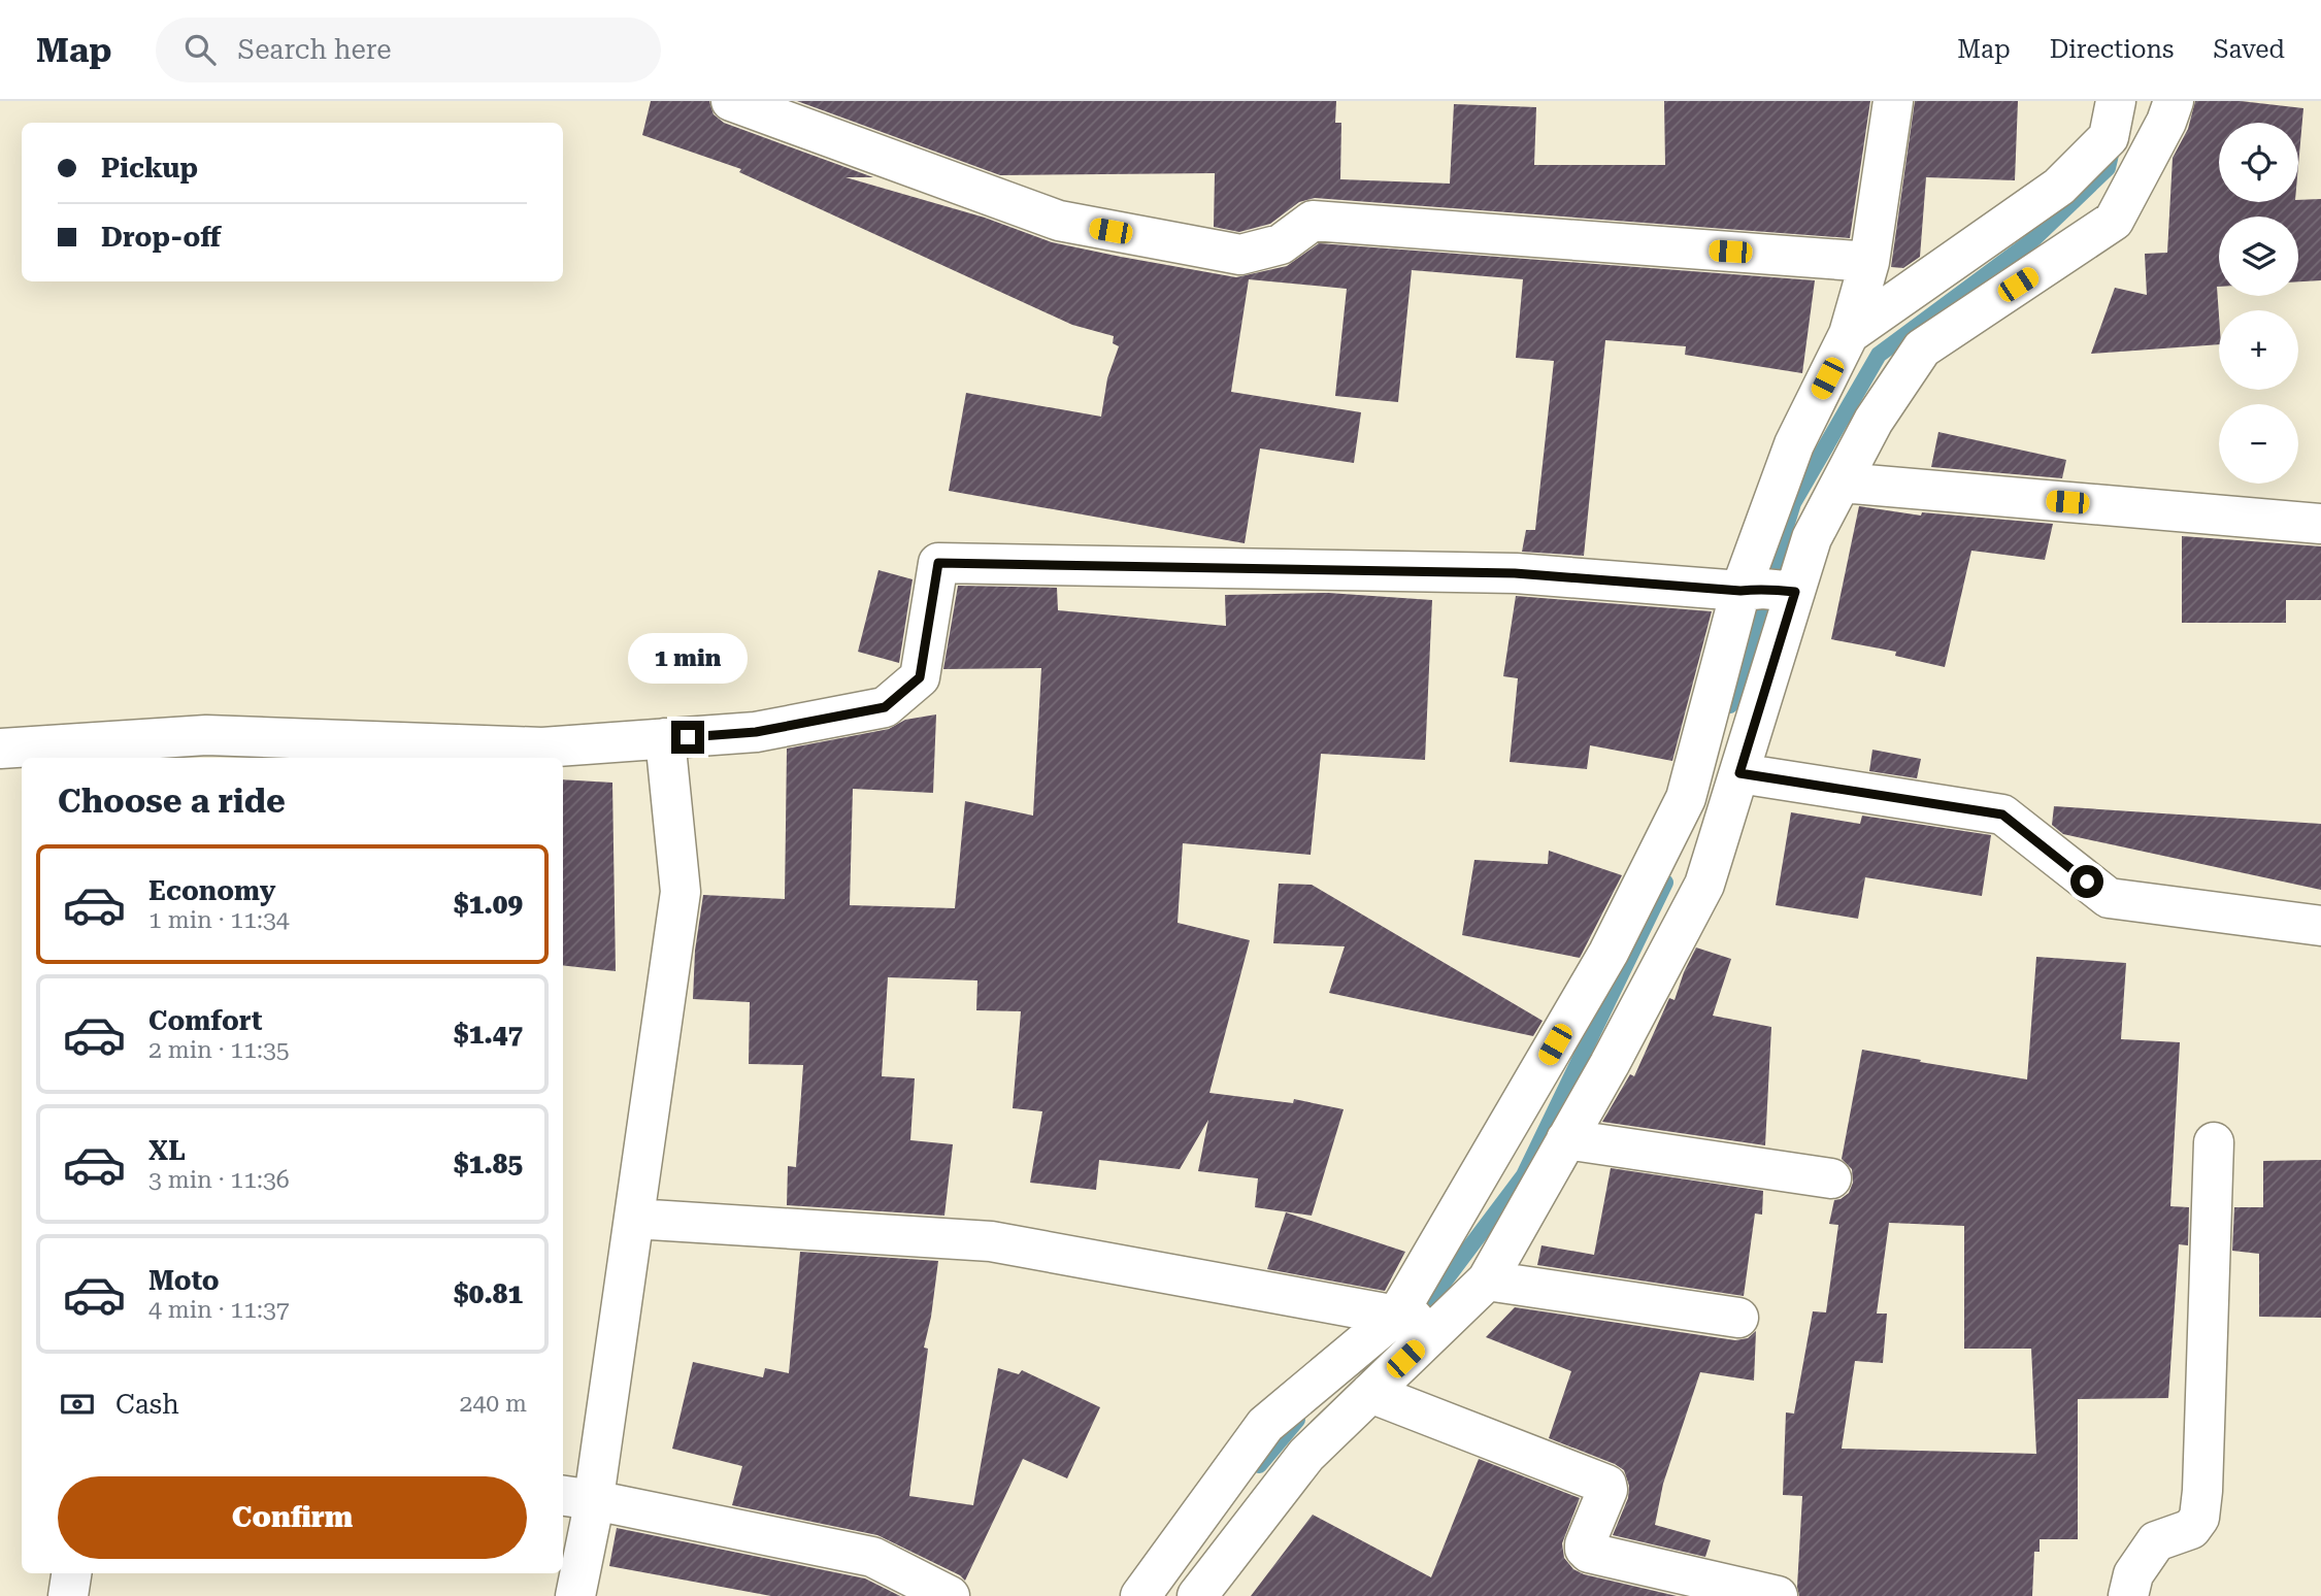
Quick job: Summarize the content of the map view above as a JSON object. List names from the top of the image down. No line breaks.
{"page":{"header":"Map","search":"Search here","nav":["Map","Directions","Saved"],"map_buttons":["+","−"],"banner":["Pickup","Drop-off"],"bubble":"1 min","heading":"Choose a ride","list":[{"name":"Economy","note":"1 min · 11:34","value":"$1.09"},{"name":"Comfort","note":"2 min · 11:35","value":"$1.47"},{"name":"XL","note":"3 min · 11:36","value":"$1.85"},{"name":"Moto","note":"4 min · 11:37","value":"$0.81"}],"pay":["Cash","240 m"],"buttons":"Confirm"}}
